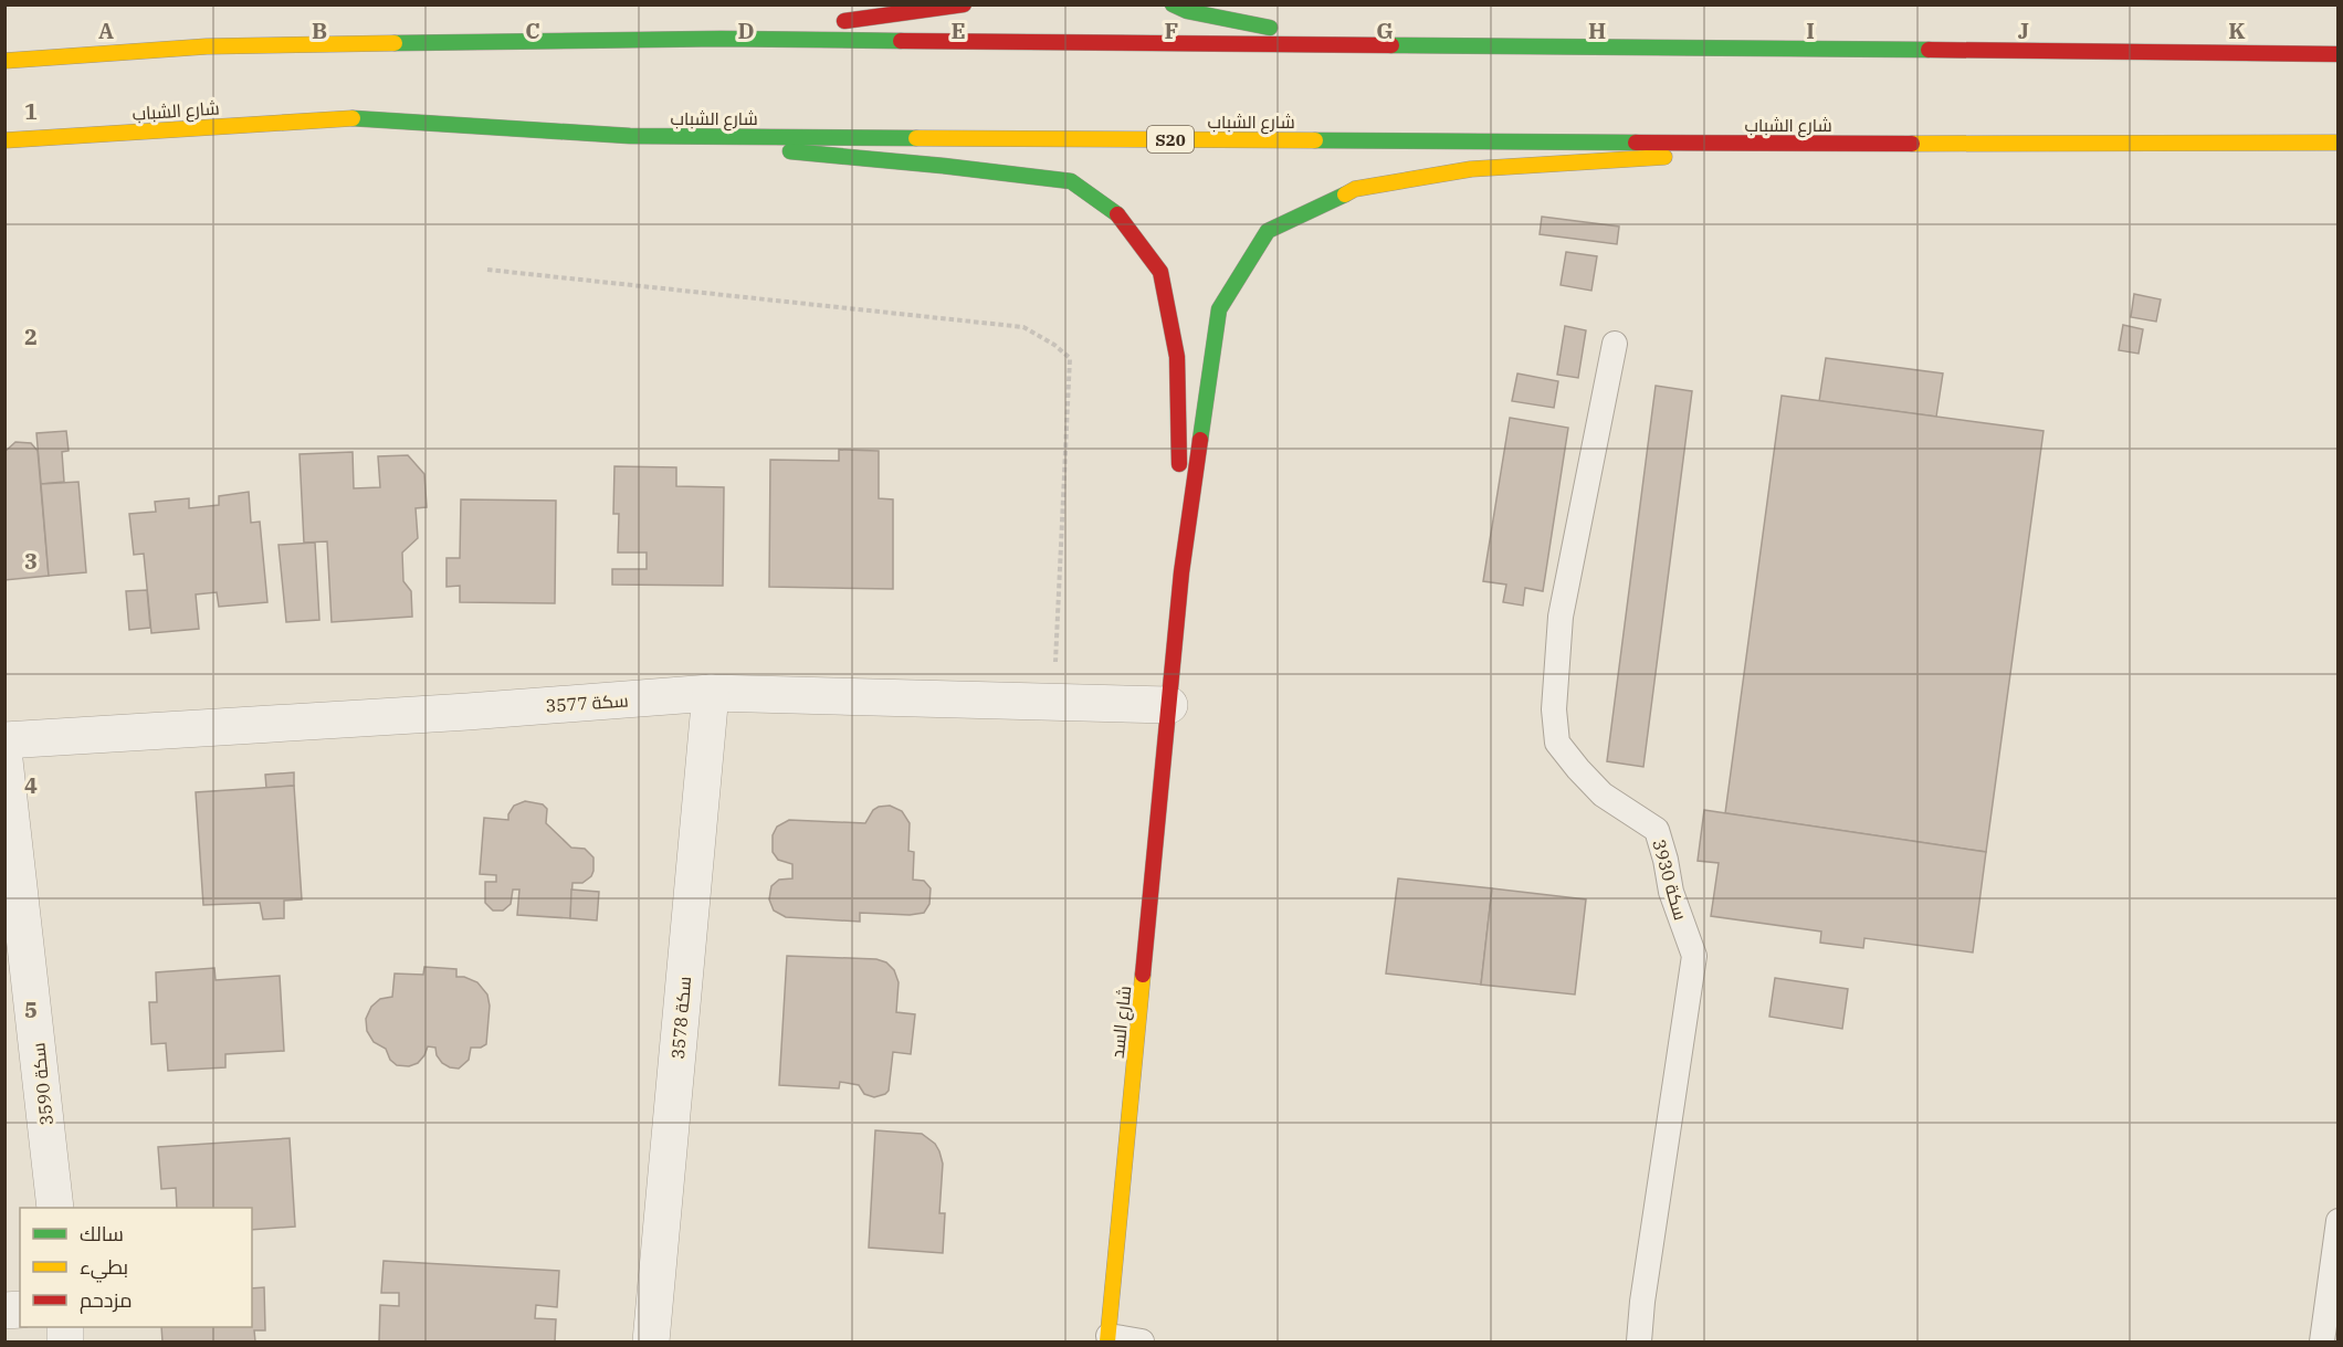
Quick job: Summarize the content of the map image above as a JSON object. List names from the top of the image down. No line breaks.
{"streets":{"main road":["شارع الشباب","S20","شارع السد"],"street":["سكة 3577","سكة 3578","سكة 3590"],"lane":["سكة 3930"]},"crossings":[["سكة 3577","سكة 3578"],["سكة 3577","شارع السد"]],"legend":["سالك","بطيء","مزدحم"],"grid":{"columns":["A","B","C","D","E","F","G","H","I","J","K"],"rows":["1","2","3","4","5"]}}
